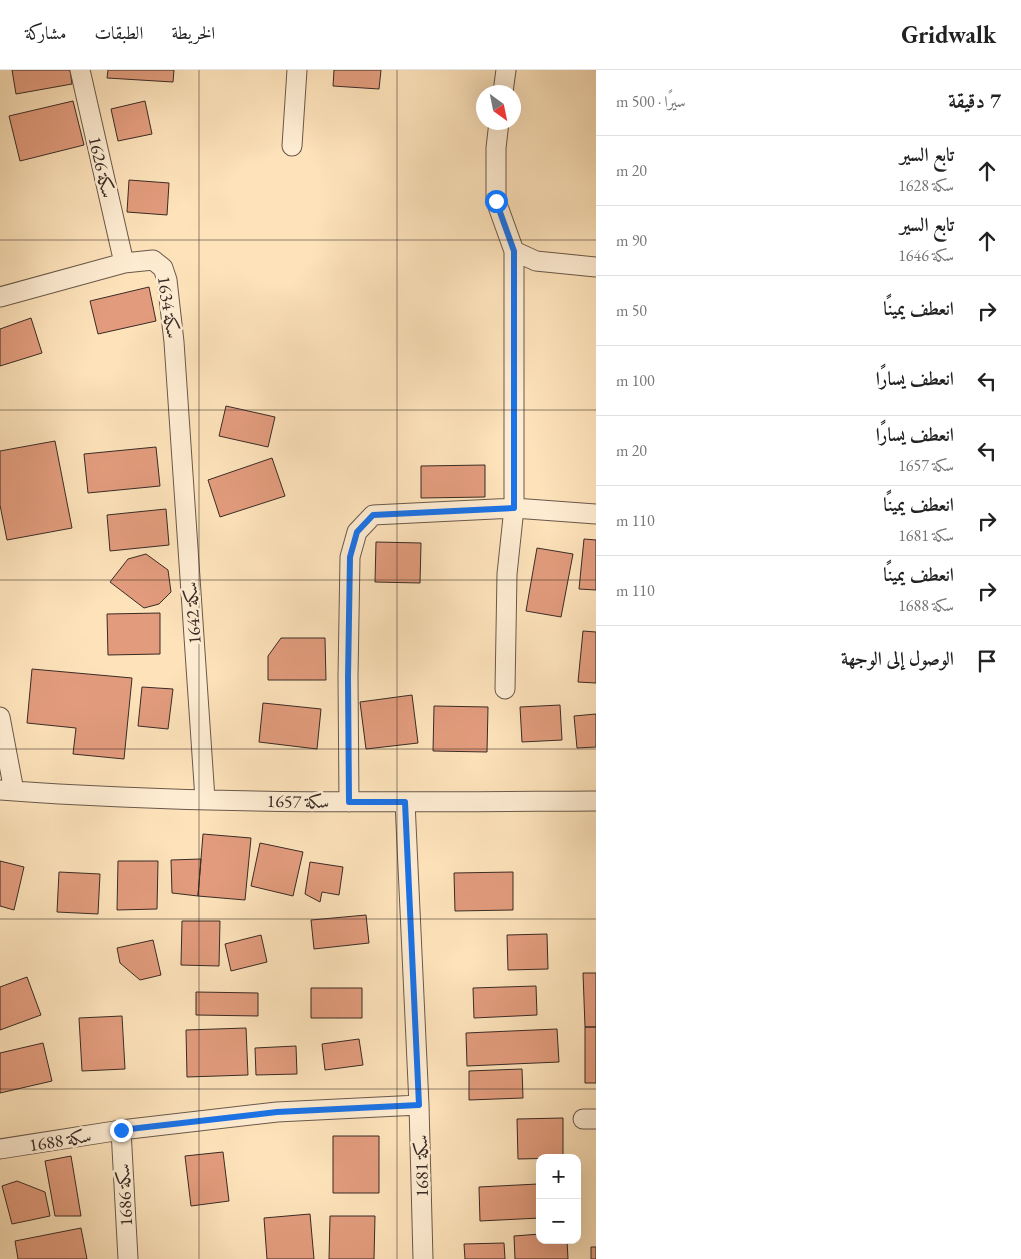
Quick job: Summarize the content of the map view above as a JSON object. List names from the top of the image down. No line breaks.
{"streets":{"street":["سكة 1626","سكة 1634","سكة 1642","سكة 1657","سكة 1688","سكة 1681","سكة 1686"]},"crossings":[["سكة 1626","سكة 1634"],["سكة 1634","سكة 1642"],["سكة 1642","سكة 1657"],["سكة 1657","سكة 1681"],["سكة 1688","سكة 1681"],["سكة 1688","سكة 1686"]],"north":"bottom right","page":{"header":"Gridwalk","nav":["الخريطة","الطبقات","مشاركة"],"heading":["7 دقيقة","سيرًا · 500 m"],"list":[["تابع السير","سكة 1628","20 m"],["تابع السير","سكة 1646","90 m"],["انعطف يمينًا","50 m"],["انعطف يسارًا","100 m"],["انعطف يسارًا","سكة 1657","20 m"],["انعطف يمينًا","سكة 1681","110 m"],["انعطف يمينًا","سكة 1688","110 m"],"الوصول إلى الوجهة"],"map_buttons":["+","−"]}}
